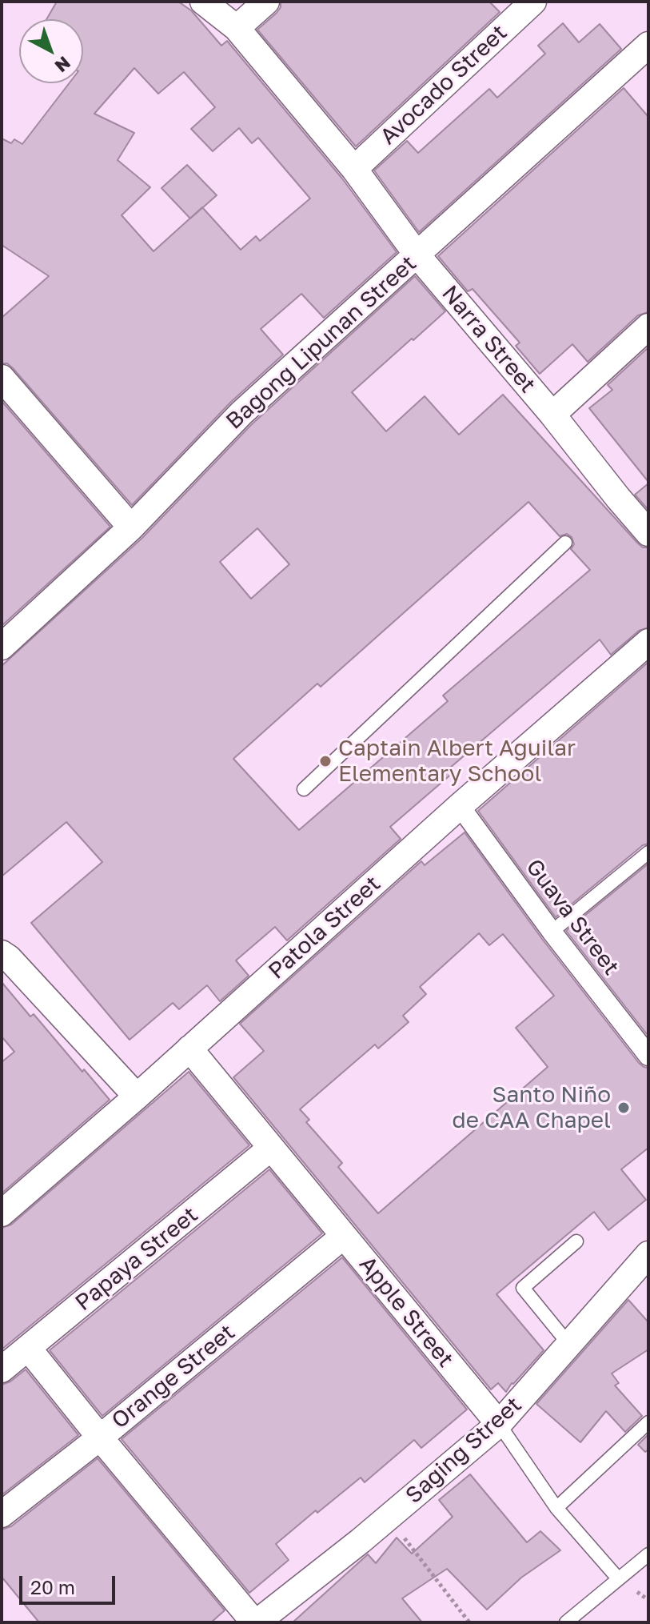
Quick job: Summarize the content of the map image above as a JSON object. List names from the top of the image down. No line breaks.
{"streets":{"street":["Avocado Street","Narra Street","Bagong Lipunan Street","Guava Street","Patola Street","Papaya Street","Apple Street","Orange Street","Saging Street"]},"crossings":[["Avocado Street","Narra Street"],["Narra Street","Bagong Lipunan Street"],["Guava Street","Patola Street"],["Patola Street","Apple Street"],["Papaya Street","Apple Street"],["Apple Street","Orange Street"],["Apple Street","Saging Street"]],"places":["Captain Albert Aguilar Elementary School","Santo Niño de CAA Chapel"],"scale_bar":"20 m","north":"bottom right"}
